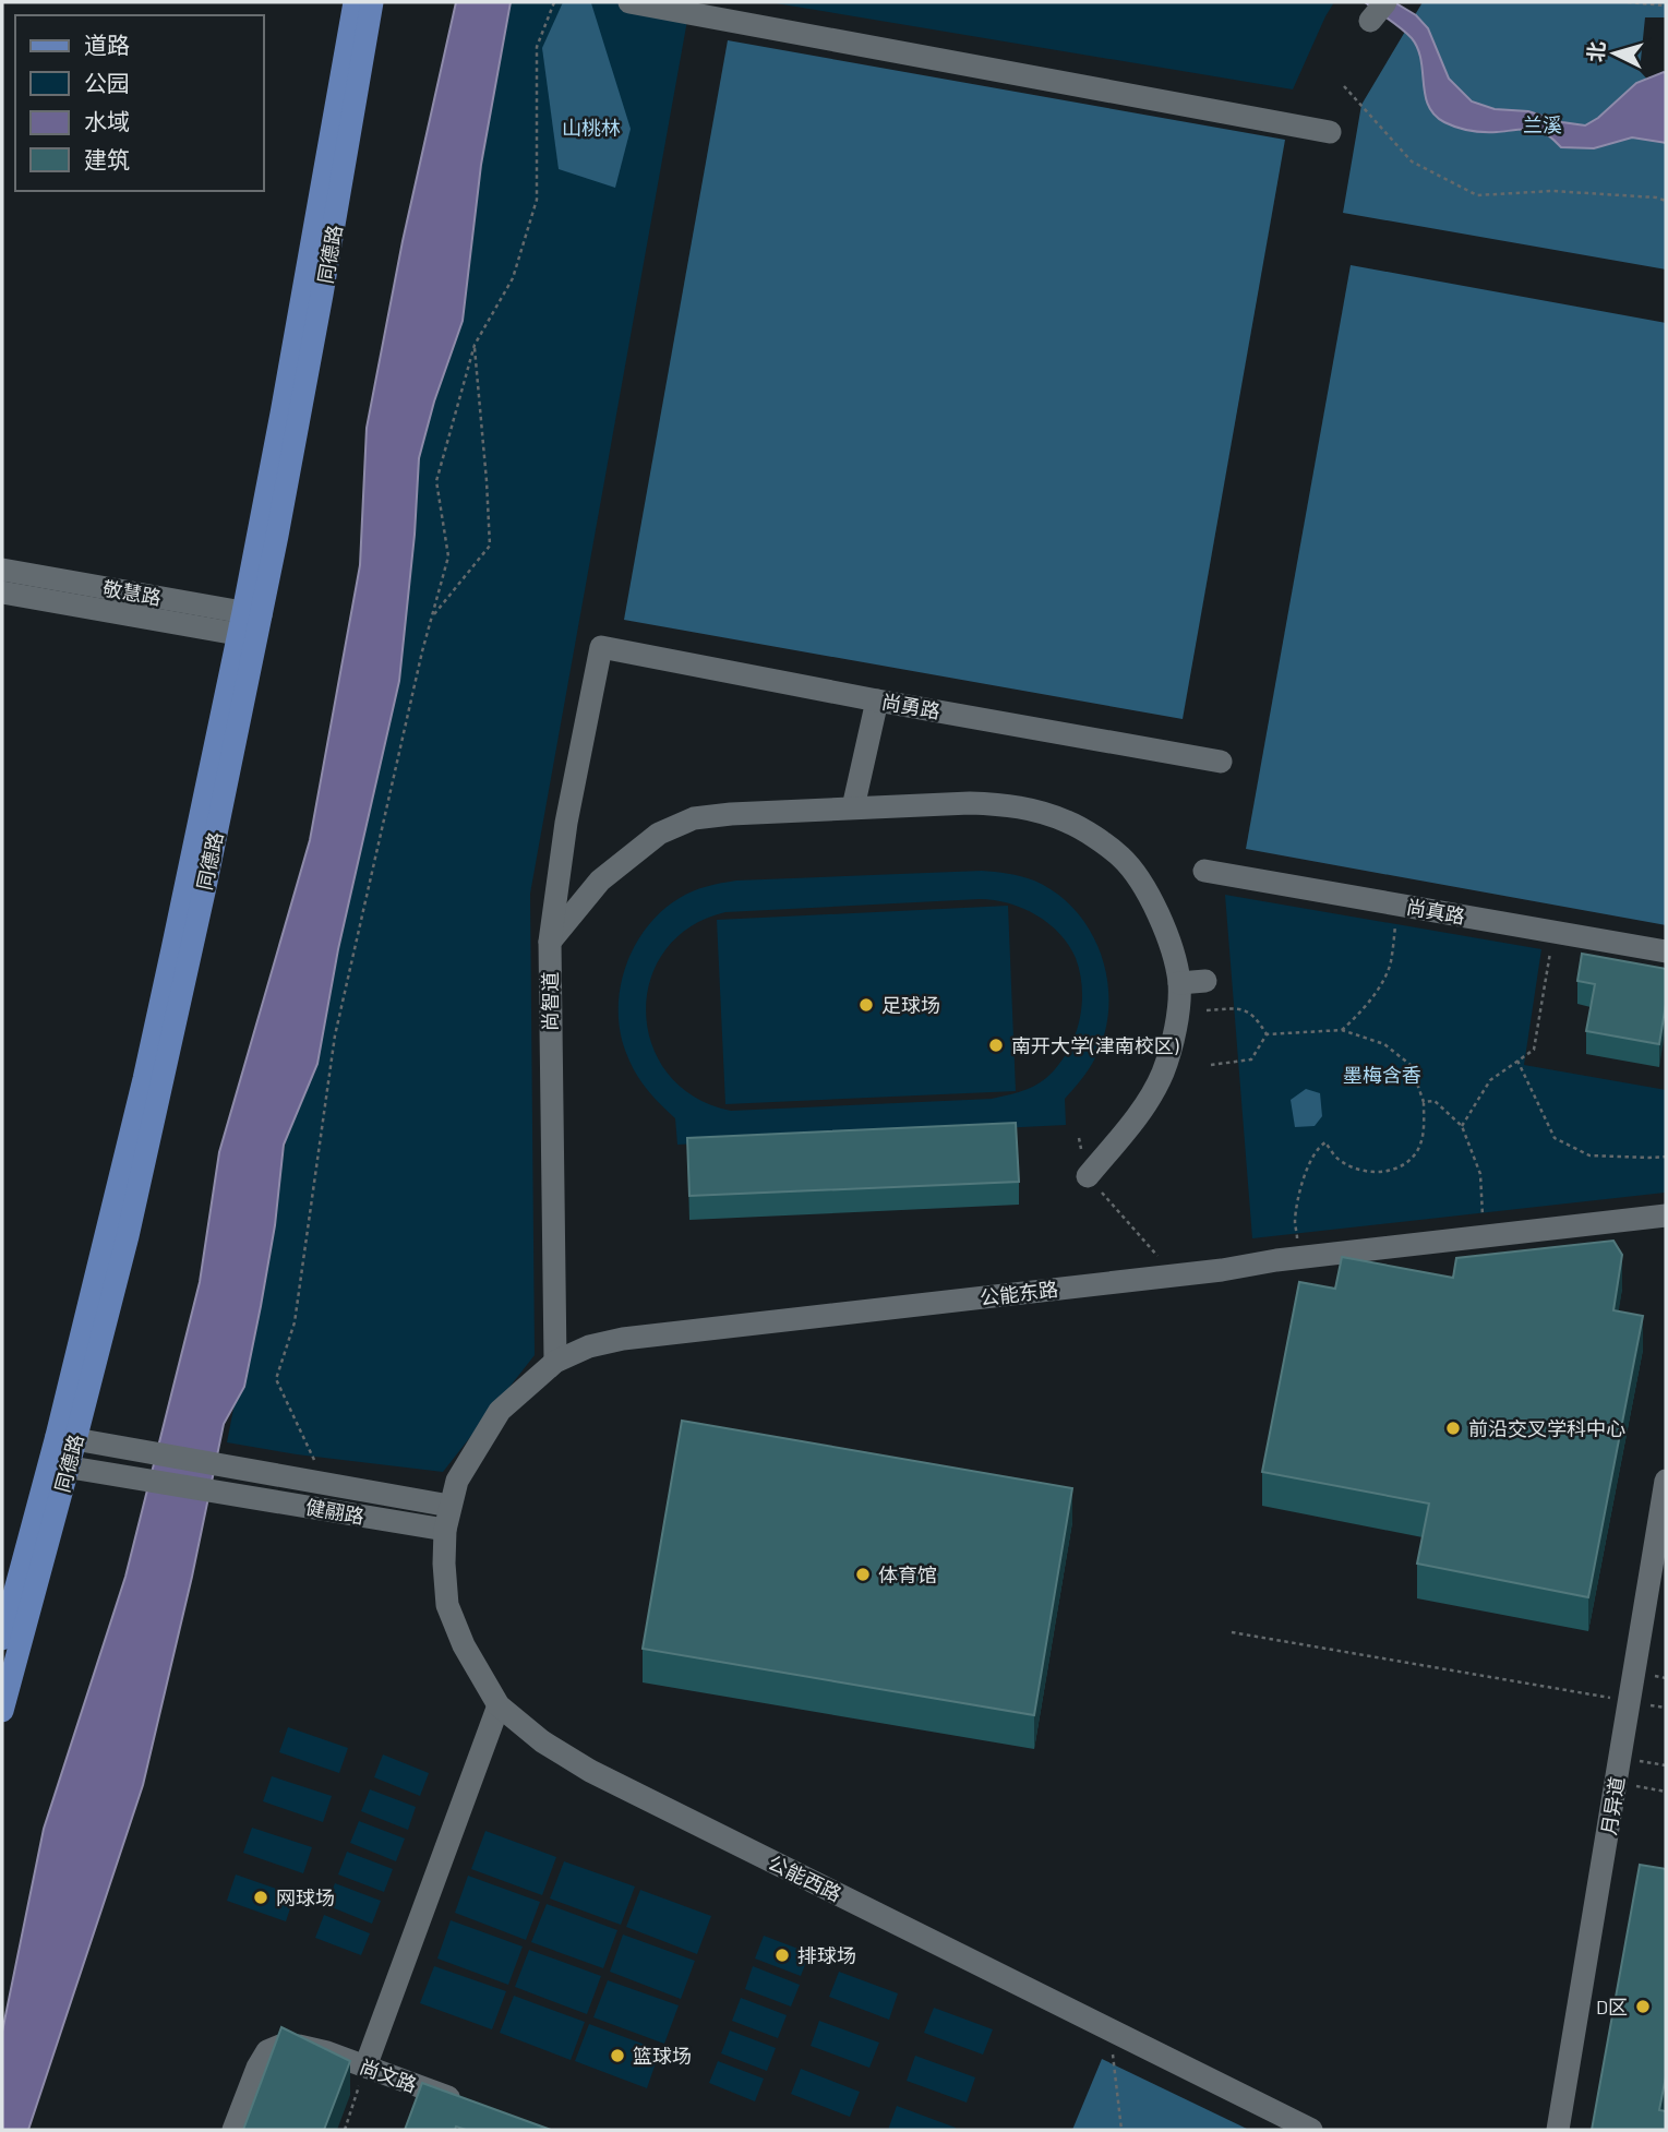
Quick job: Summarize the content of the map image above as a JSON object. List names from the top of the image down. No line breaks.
{"streets":{"main road":["同德路"],"street":["敬慧路","尚勇路","尚真路","尚智道","公能东路","健翮路","月异道","公能西路","尚文路"]},"crossings":[["同德路","敬慧路"],["同德路","健翮路"],["尚勇路","尚智道"],["尚智道","公能东路"],["公能东路","健翮路"],["公能东路","公能西路"],["健翮路","公能西路"]],"parks":["兰溪","山桃林","墨梅含香"],"places":["足球场","南开大学(津南校区)","前沿交叉学科中心","体育馆","网球场","排球场","D区","篮球场"],"legend":["道路","公园","水域","建筑"],"north":"left"}
